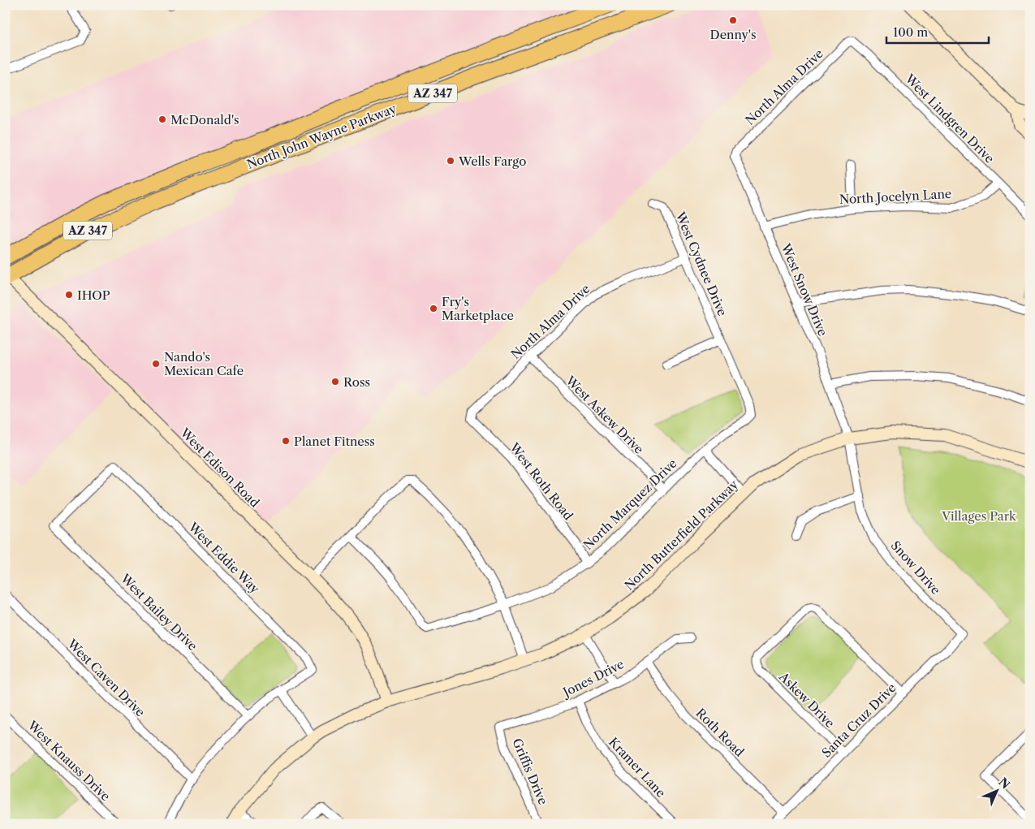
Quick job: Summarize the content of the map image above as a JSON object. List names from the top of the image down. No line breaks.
{"streets":{"highway":["AZ 347","North John Wayne Parkway"],"street":["North Alma Drive","West Lindgren Drive","North Jocelyn Lane","West Cydnee Drive","West Snow Drive","West Askew Drive","West Edison Road","West Roth Road","North Marquez Drive","North Butterfield Parkway","West Eddie Way","Snow Drive","West Bailey Drive","West Caven Drive","Jones Drive","Askew Drive","Santa Cruz Drive","Roth Road","West Knauss Drive","Kramer Lane","Griffis Drive"]},"crossings":[["North Alma Drive","West Lindgren Drive"],["North Alma Drive","West Cydnee Drive"],["North Alma Drive","West Snow Drive"],["North Alma Drive","West Askew Drive"],["North Alma Drive","West Roth Road"],["West Lindgren Drive","North Jocelyn Lane"],["North John Wayne Parkway","West Edison Road"],["North Jocelyn Lane","West Snow Drive"],["West Cydnee Drive","North Marquez Drive"],["West Snow Drive","North Butterfield Parkway"],["West Snow Drive","Snow Drive"],["West Askew Drive","North Marquez Drive"],["West Edison Road","North Butterfield Parkway"],["West Roth Road","North Marquez Drive"],["North Butterfield Parkway","Snow Drive"],["West Eddie Way","West Bailey Drive"],["Snow Drive","Santa Cruz Drive"],["Jones Drive","Roth Road"],["Jones Drive","Kramer Lane"],["Jones Drive","Griffis Drive"],["Askew Drive","Santa Cruz Drive"],["Santa Cruz Drive","Roth Road"]],"parks":["Villages Park"],"places":["Denny's","McDonald's","Wells Fargo","IHOP","Fry's Marketplace","Nando's Mexican Cafe","Ross","Planet Fitness"],"scale_bar":"100 m","north":"top right"}
